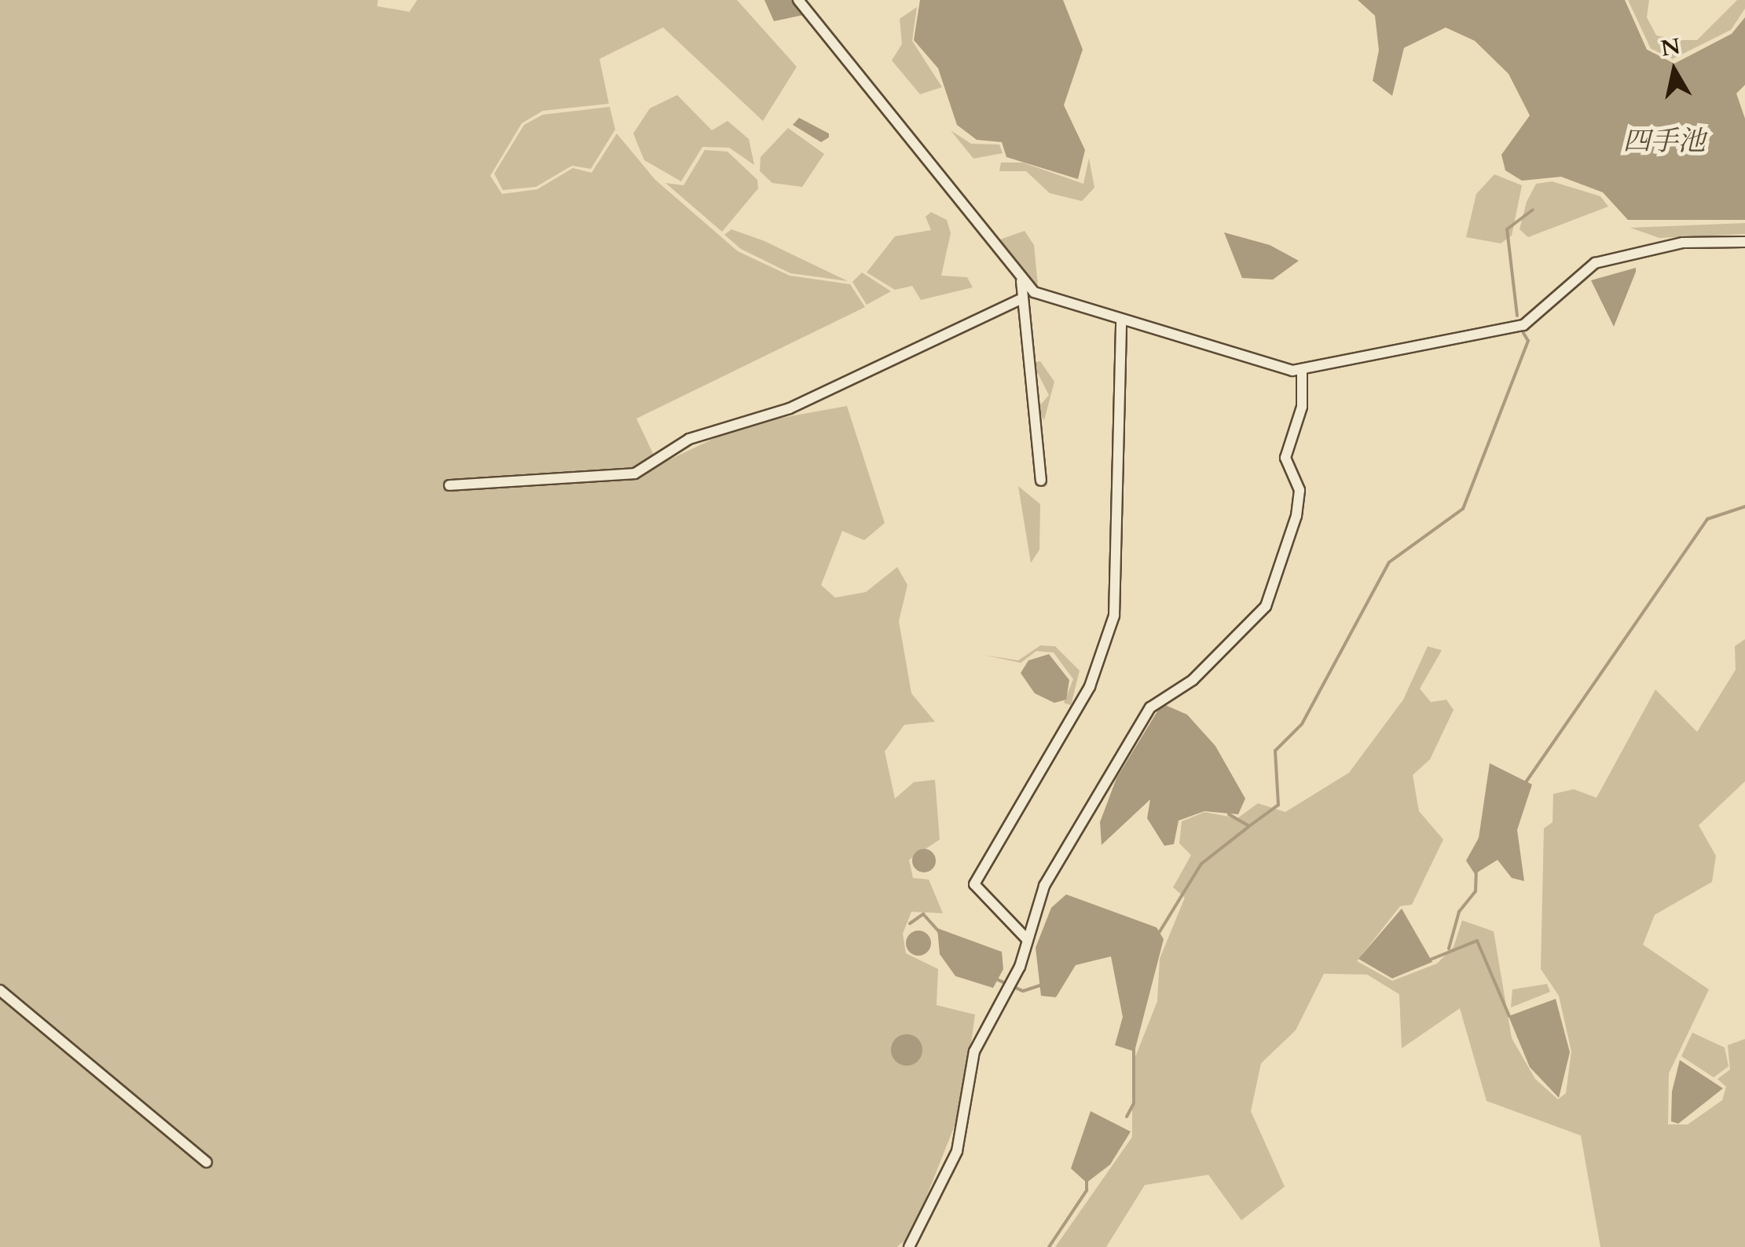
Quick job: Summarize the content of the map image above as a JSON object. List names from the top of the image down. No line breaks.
{"water":["四手池"],"north":"top"}
